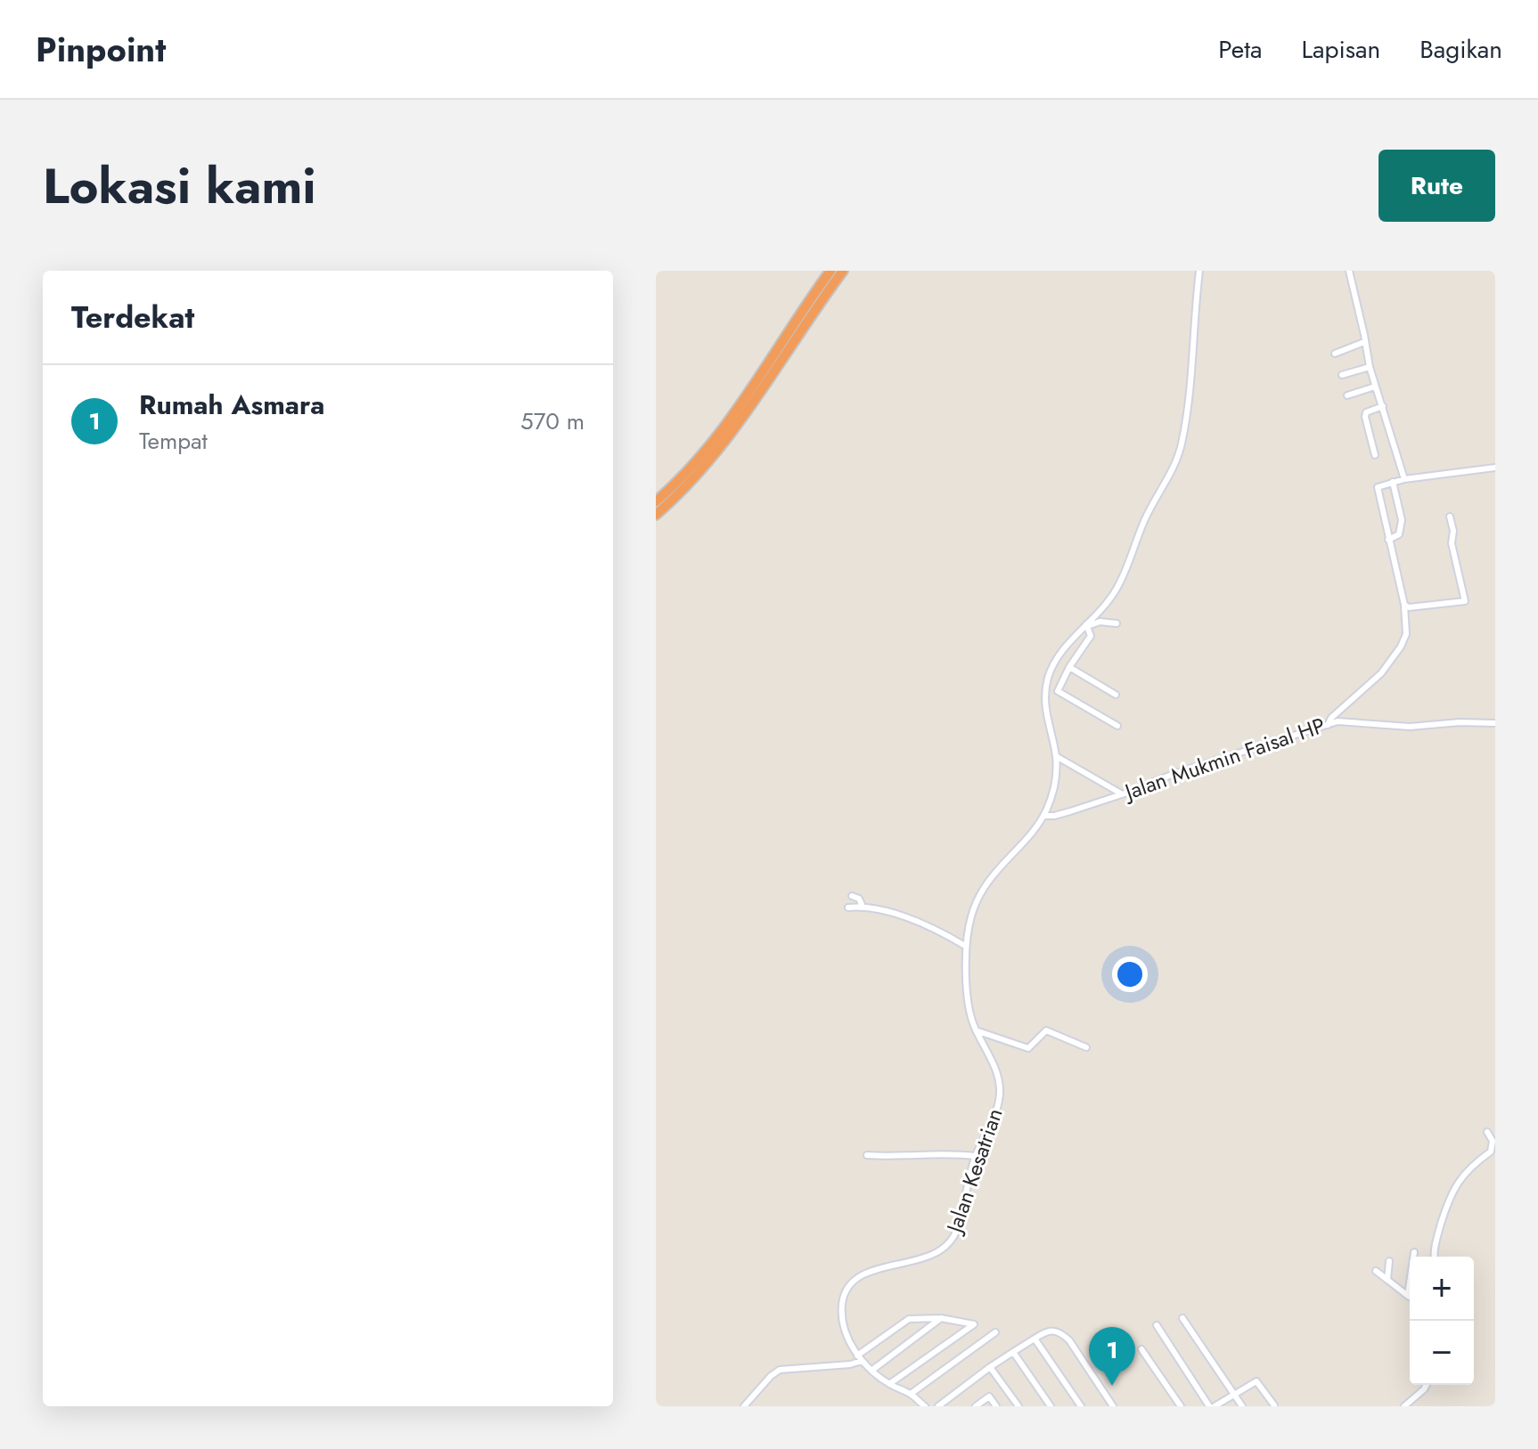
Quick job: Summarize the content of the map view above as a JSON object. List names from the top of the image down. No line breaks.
{"streets":{"street":["Jalan Mukmin Faisal HP","Jalan Kesatrian"]},"crossings":[["Jalan Mukmin Faisal HP","Jalan Kesatrian"]],"page":{"header":"Pinpoint","nav":["Peta","Lapisan","Bagikan"],"title":"Lokasi kami","buttons":"Rute","heading":"Terdekat","list":[{"mark":"1","name":"Rumah Asmara","note":"Tempat","value":"570 m"}],"map_buttons":["+","−"],"pins":"1"}}
